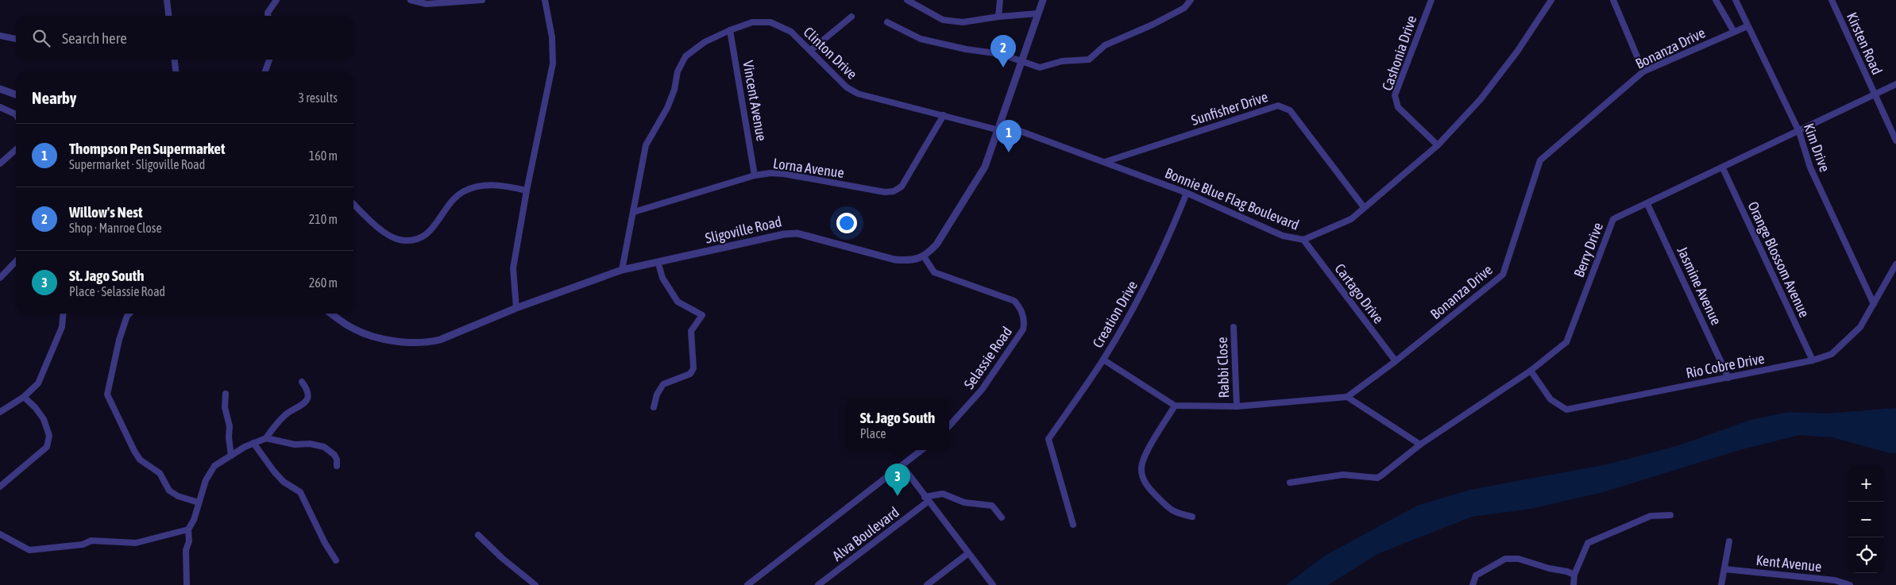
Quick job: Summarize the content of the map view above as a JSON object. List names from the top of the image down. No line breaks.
{"streets":{"street":["Kirsten Road","Bonanza Drive","Clinton Drive","Cashonia Drive","Vincent Avenue","Sunfisher Drive","Kim Drive","Lorna Avenue","Bonnie Blue Flag Boulevard","Sligoville Road","Berry Drive","Orange Blossom Avenue","Jasmine Avenue","Cartago Drive","Creation Drive","Selassie Road","Rio Cobre Drive","Rabbi Close","Alva Boulevard","Kent Avenue"]},"crossings":[["Kirsten Road","Berry Drive"],["Bonanza Drive","Kim Drive"],["Bonanza Drive","Cartago Drive"],["Clinton Drive","Vincent Avenue"],["Clinton Drive","Lorna Avenue"],["Clinton Drive","Bonnie Blue Flag Boulevard"],["Clinton Drive","Sligoville Road"],["Cashonia Drive","Bonnie Blue Flag Boulevard"],["Vincent Avenue","Lorna Avenue"],["Sunfisher Drive","Bonnie Blue Flag Boulevard"],["Kim Drive","Berry Drive"],["Kim Drive","Rio Cobre Drive"],["Bonnie Blue Flag Boulevard","Cartago Drive"],["Bonnie Blue Flag Boulevard","Creation Drive"],["Sligoville Road","Selassie Road"],["Berry Drive","Orange Blossom Avenue"],["Berry Drive","Jasmine Avenue"],["Berry Drive","Rio Cobre Drive"],["Orange Blossom Avenue","Rio Cobre Drive"],["Jasmine Avenue","Rio Cobre Drive"]],"page":{"search":"Search here","pins":["2","1","3"],"heading":["Nearby","3 results"],"list":[{"mark":"1","name":"Thompson Pen Supermarket","note":"Supermarket · Sligoville Road","value":"160 m"},{"mark":"2","name":"Willow's Nest","note":"Shop · Manroe Close","value":"210 m"},{"mark":"3","name":"St. Jago South","note":"Place · Selassie Road","value":"260 m"}],"popup":["St. Jago South","Place"],"map_buttons":["+","−"]}}
